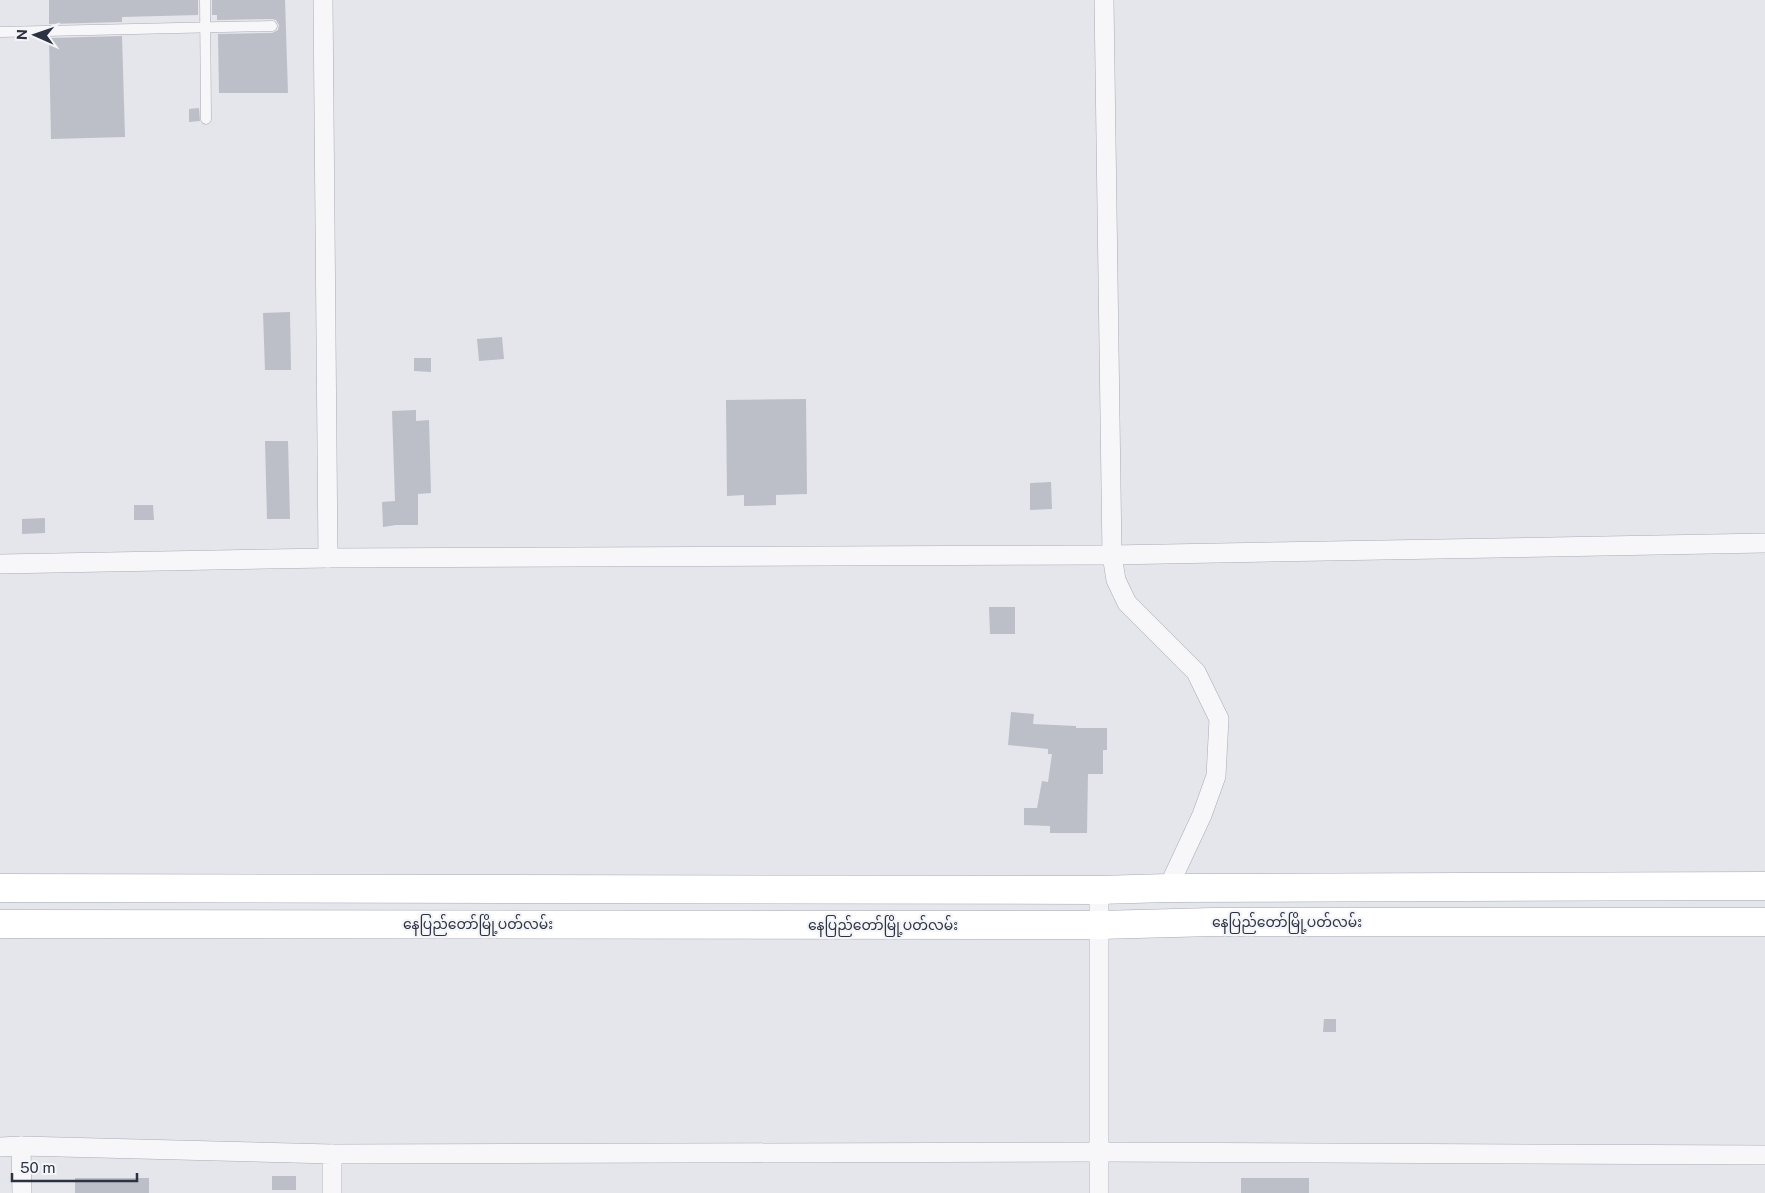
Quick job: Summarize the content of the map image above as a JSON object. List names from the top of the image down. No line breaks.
{"streets":{"main road":["နေပြည်တော်မြို့ပတ်လမ်း"]},"scale_bar":"50 m","north":"left"}
